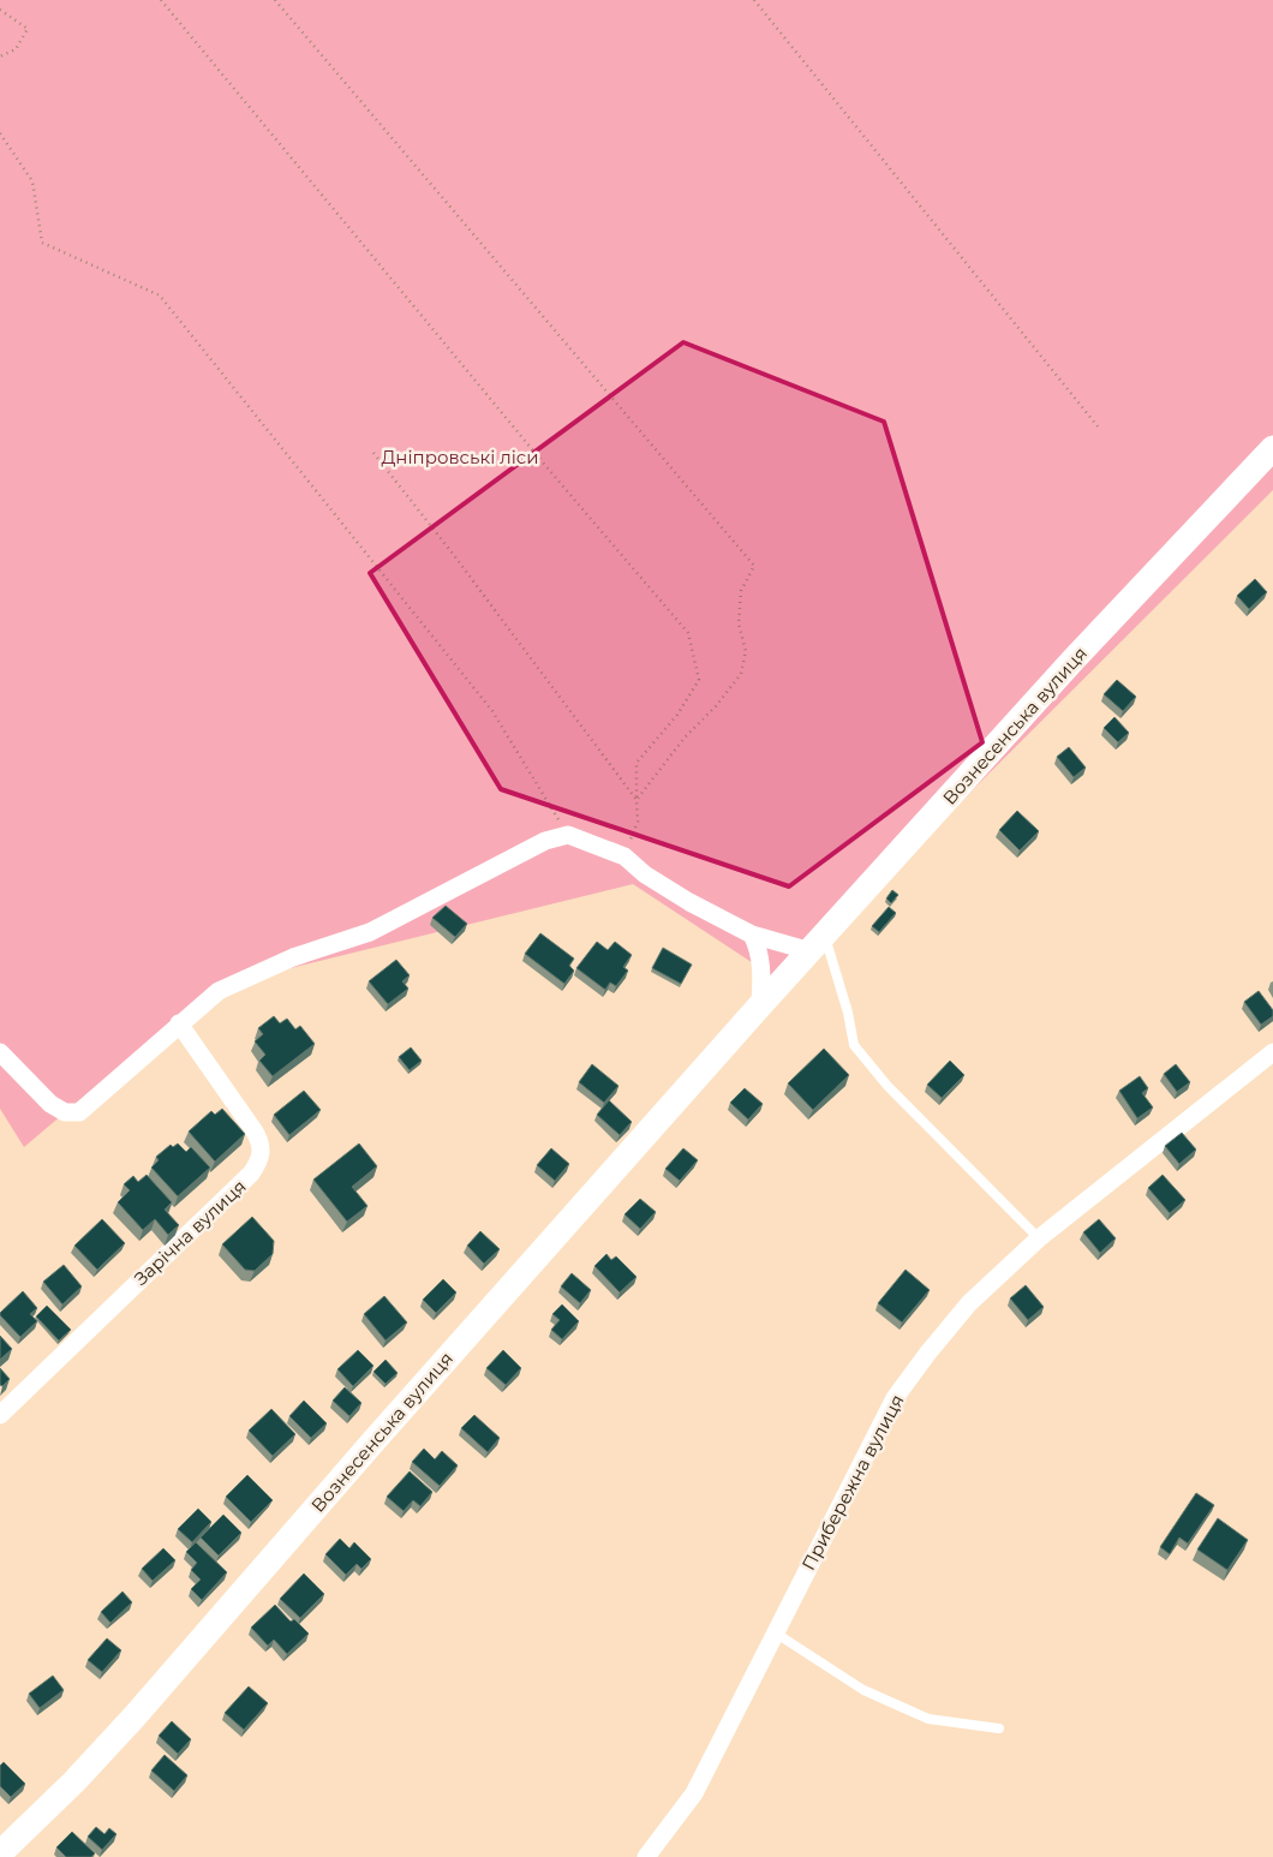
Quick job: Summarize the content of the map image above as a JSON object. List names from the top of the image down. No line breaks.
{"streets":{"main road":["Вознесенська вулиця"],"street":["Зарічна вулиця","Прибережна вулиця"]},"parks":["Дніпровські ліси"]}
